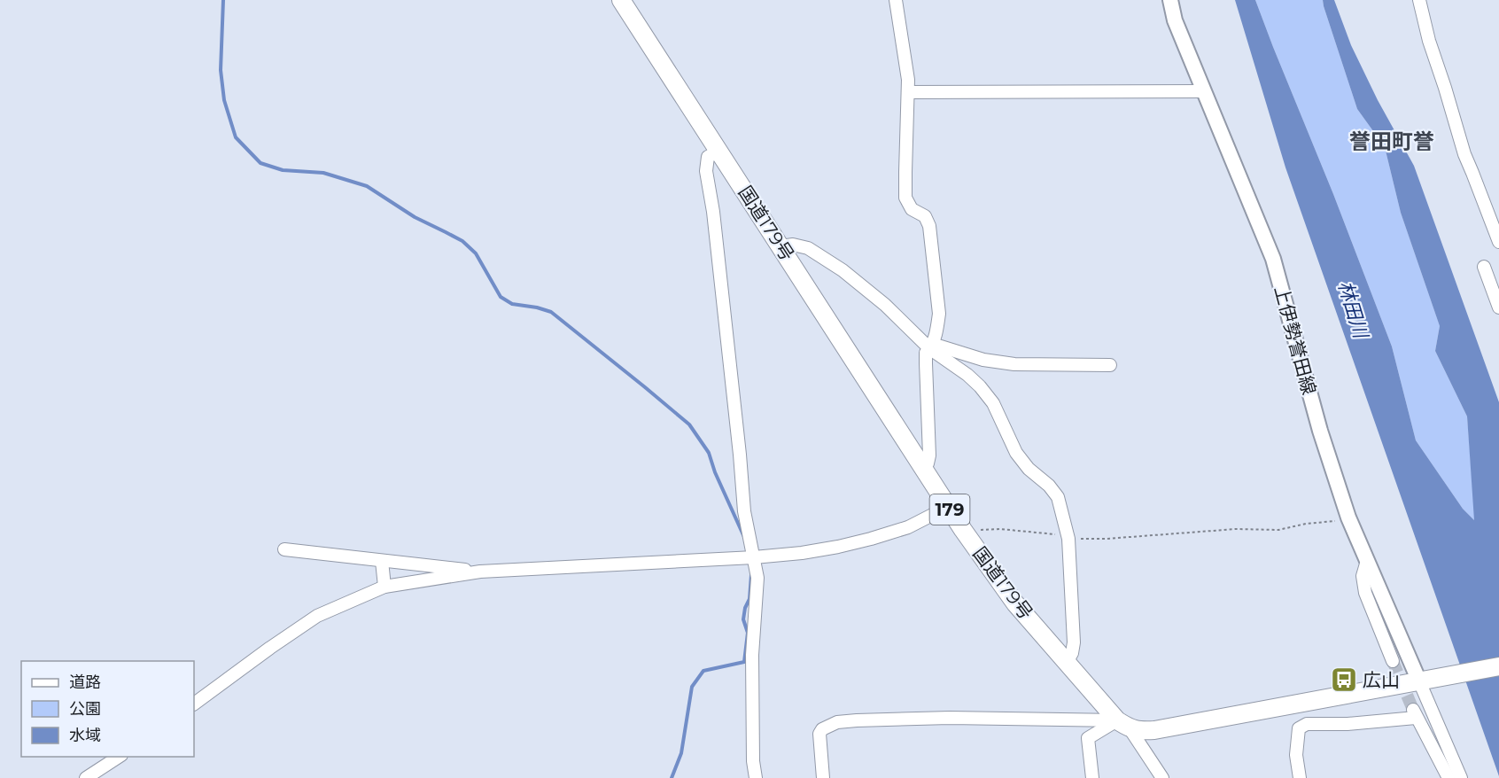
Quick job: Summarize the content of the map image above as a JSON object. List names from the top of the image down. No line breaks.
{"streets":{"highway":["国道179号","179"],"main road":["上伊勢誉田線"]},"districts":["誉田町誉"],"water":["林田川"],"places":{"bus stop":["広山"]},"legend":["道路","公園","水域"]}
